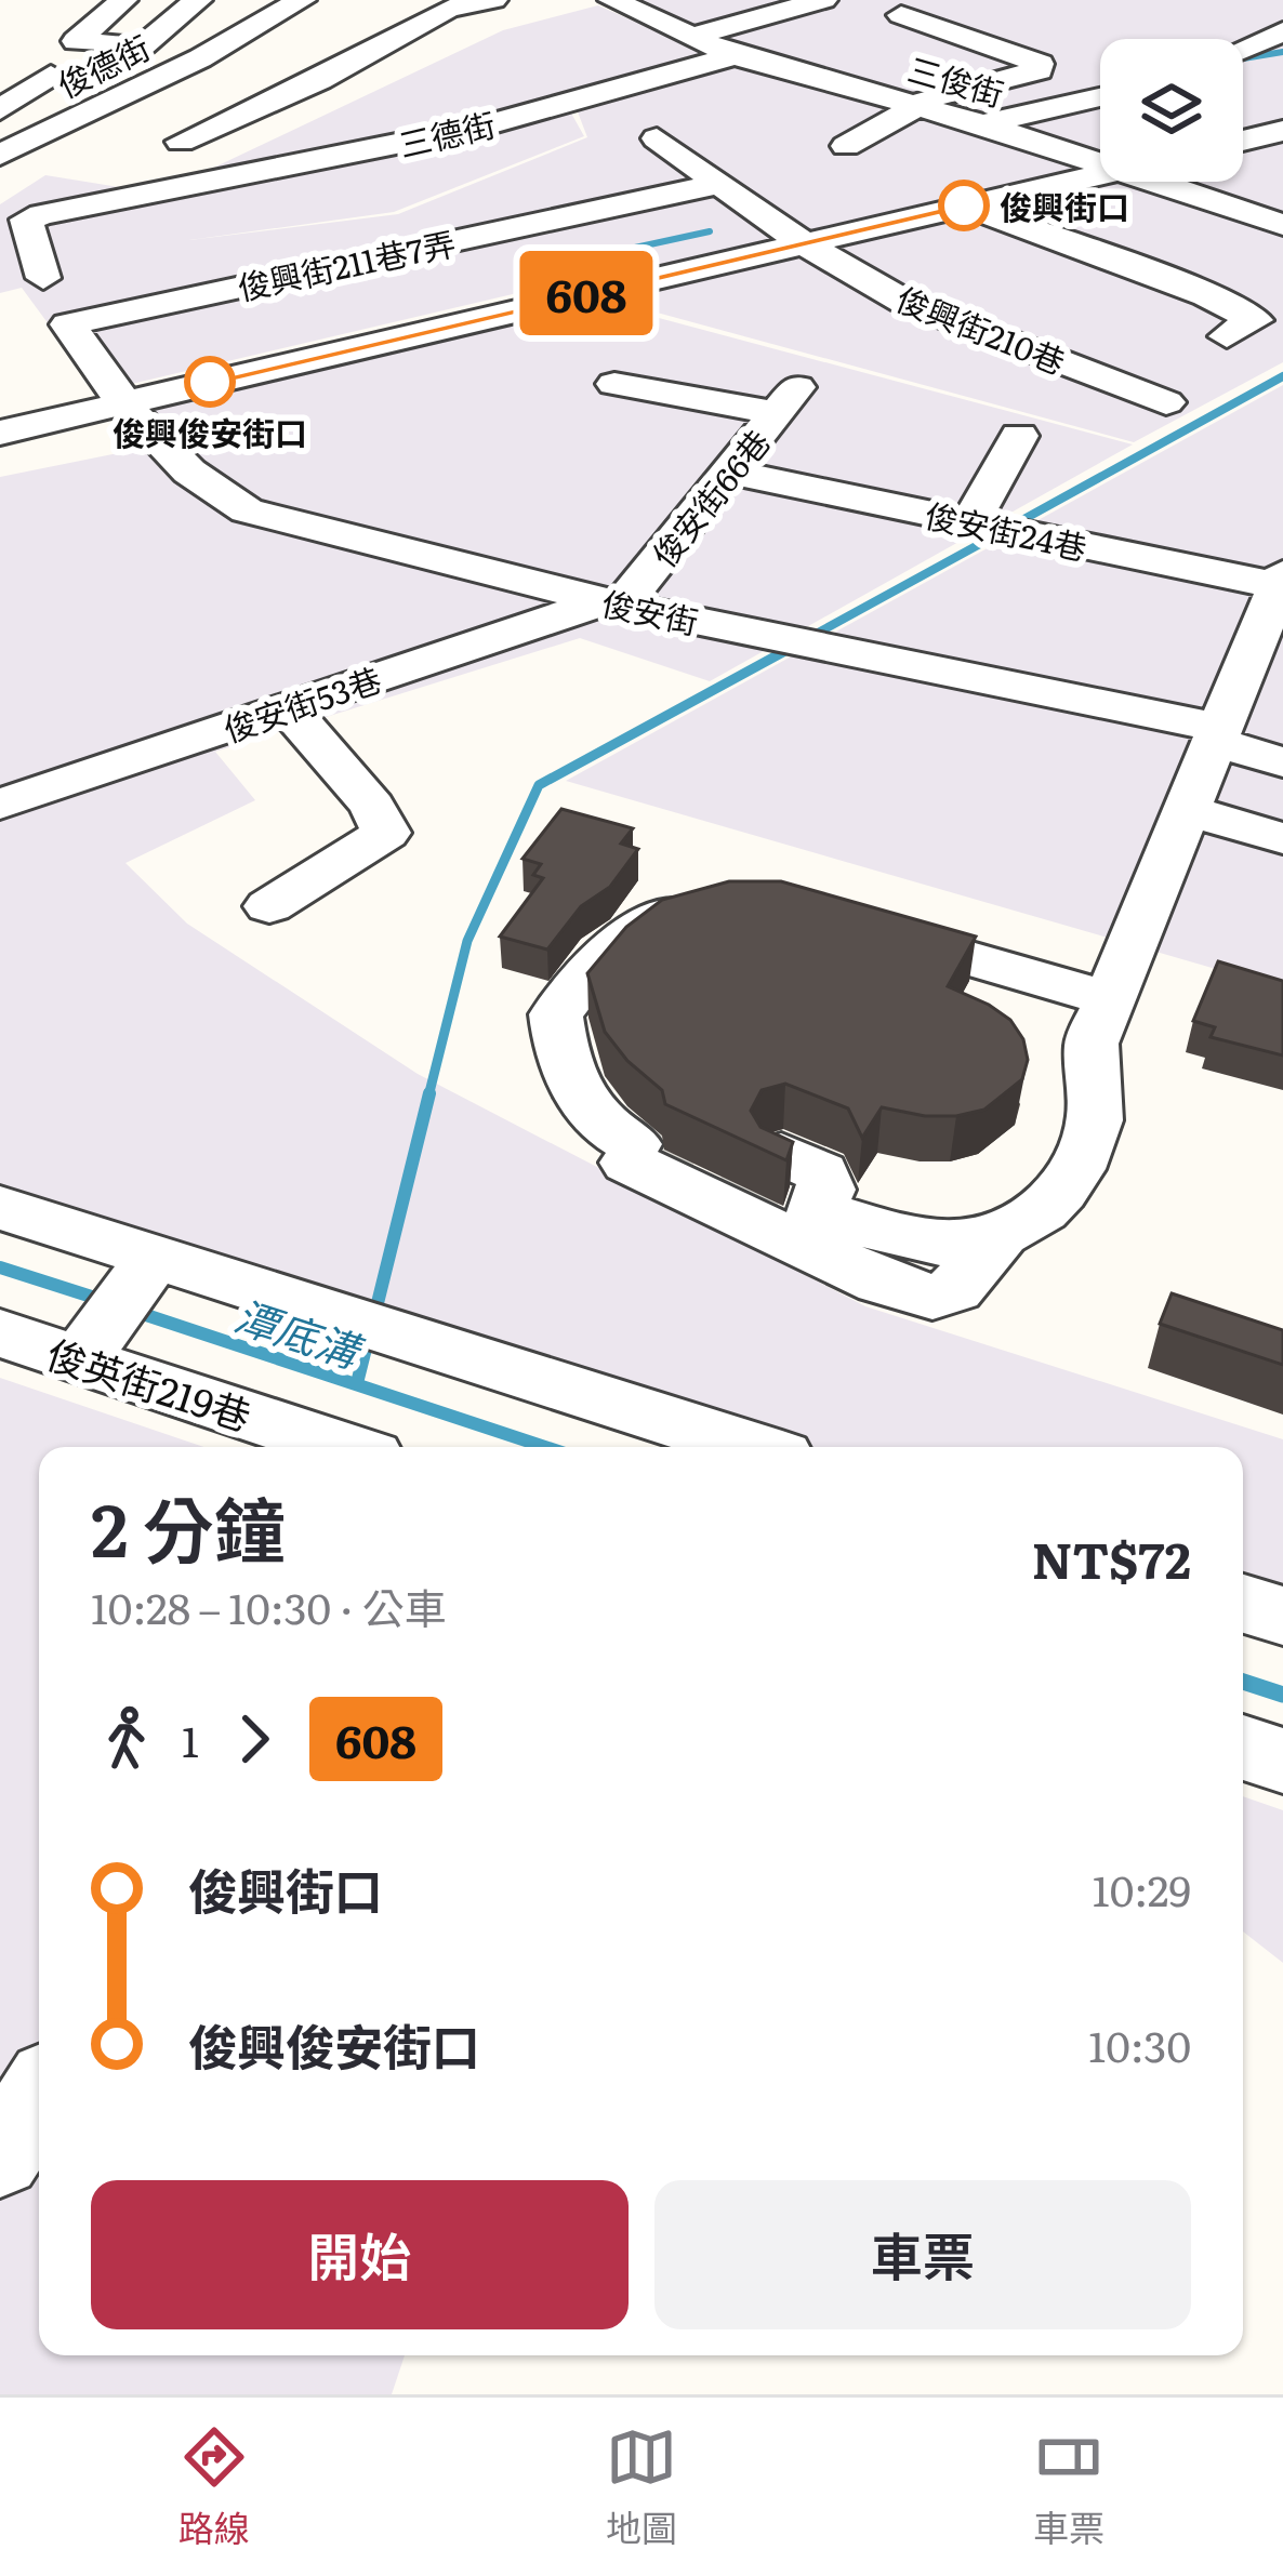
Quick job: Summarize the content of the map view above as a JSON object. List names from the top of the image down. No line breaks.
{"streets":{"street":["俊德街","三俊街","三德街","俊興街211巷7弄","俊興街210巷","俊安街66巷","俊安街24巷","俊安街","俊安街53巷","俊英街219巷"]},"crossings":[["俊德街","三德街"],["三俊街","三德街"],["俊興街211巷7弄","俊興街210巷"],["俊興街211巷7弄","俊安街"],["俊安街66巷","俊安街24巷"],["俊安街66巷","俊安街"],["俊安街66巷","俊安街53巷"],["俊安街","俊安街53巷"]],"water":["潭底溝"],"places":["俊興街口","俊興俊安街口"],"lines":["bus line 608"],"page":{"on_map":"608","heading":["2 分鐘","10:28 – 10:30 · 公車","NT$72"],"legs":["1","608"],"list":[{"name":"俊興街口","value":"10:29"},{"name":"俊興俊安街口","value":"10:30"}],"buttons":["開始","車票"],"tabs":["路線","地圖","車票"]}}
